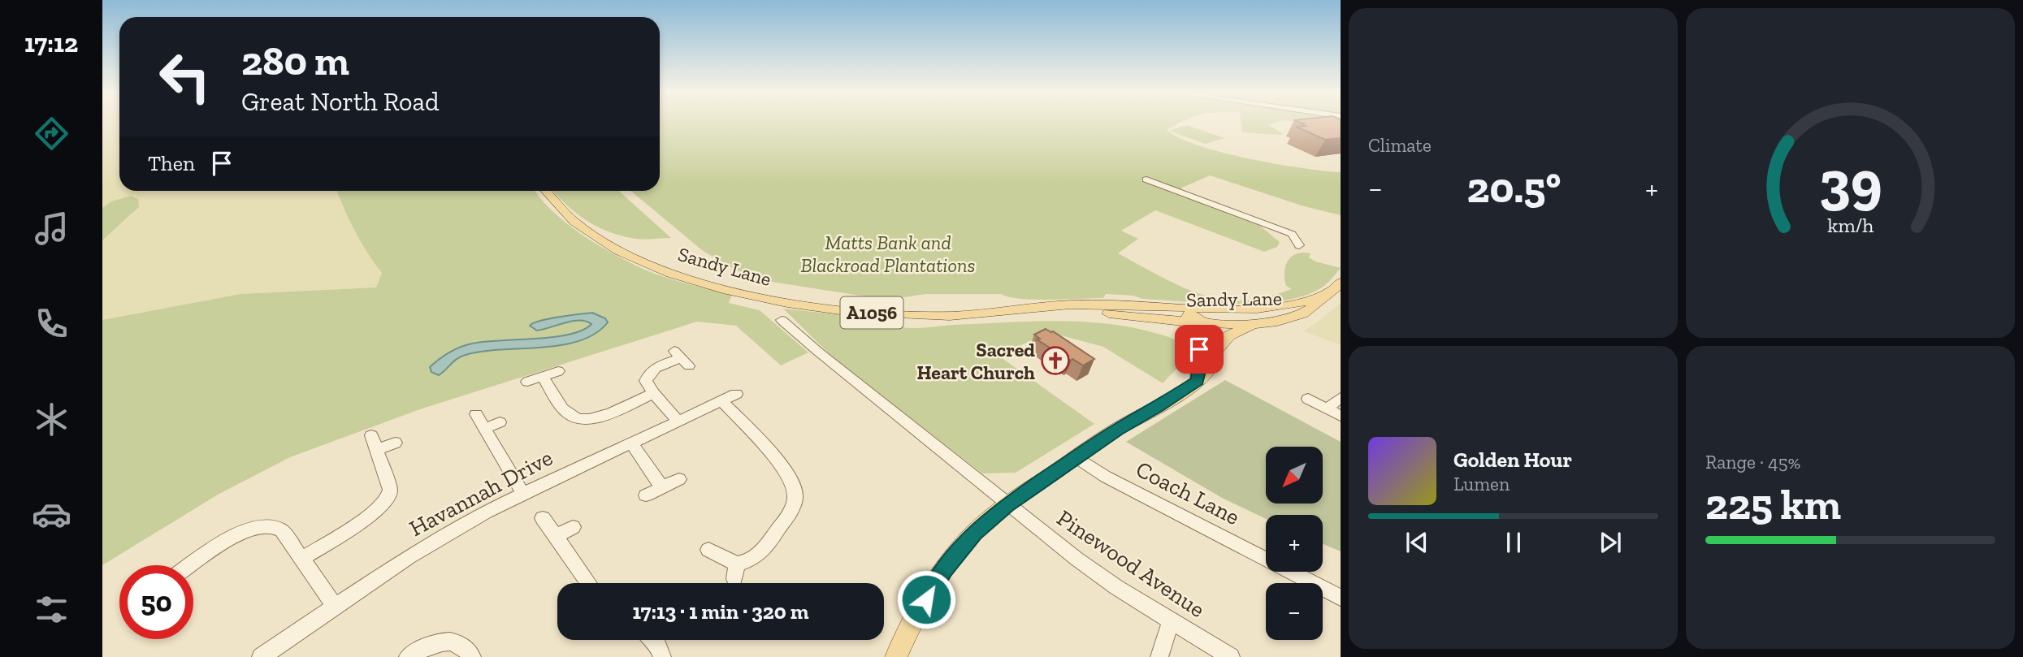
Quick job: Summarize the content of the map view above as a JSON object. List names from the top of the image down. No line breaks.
{"streets":{"main road":["Sandy Lane","A1056"],"street":["Havannah Drive","Coach Lane","Pinewood Avenue"]},"parks":["Matts Bank and Blackroad Plantations"],"places":{"church":["Sacred Heart Church"]},"north":"bottom left","page":{"tabs":"17:12","tile":["Climate",["Range · 45%","225 km"]],"turn":["280 m","Great North Road"],"then":"Then","heat":["−","20.5°","+"],"song":["Golden Hour","Lumen"],"map_buttons":["+","−"],"limit":"50","trip":"17:13 · 1 min · 320 m","gauge":["39","km/h"]}}
